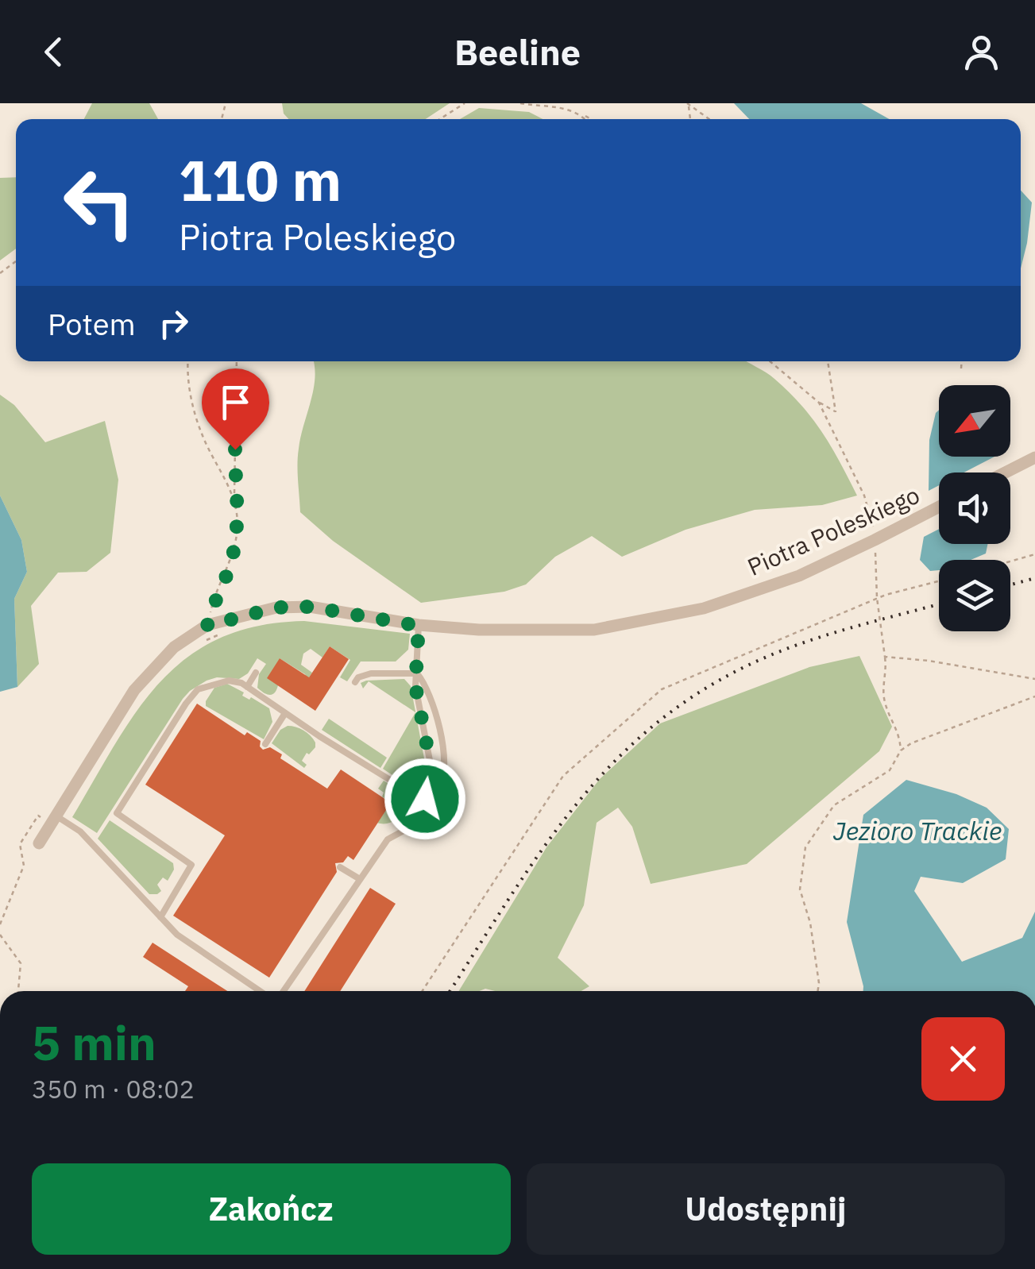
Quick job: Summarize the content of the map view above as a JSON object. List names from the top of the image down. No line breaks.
{"streets":{"street":["Piotra Poleskiego"]},"water":["Jezioro Trackie"],"north":"bottom left","page":{"header":"Beeline","turn":["110 m","Piotra Poleskiego"],"then":"Potem","heading":["5 min","350 m · 08:02"],"buttons":["Zakończ","Udostępnij"]}}
